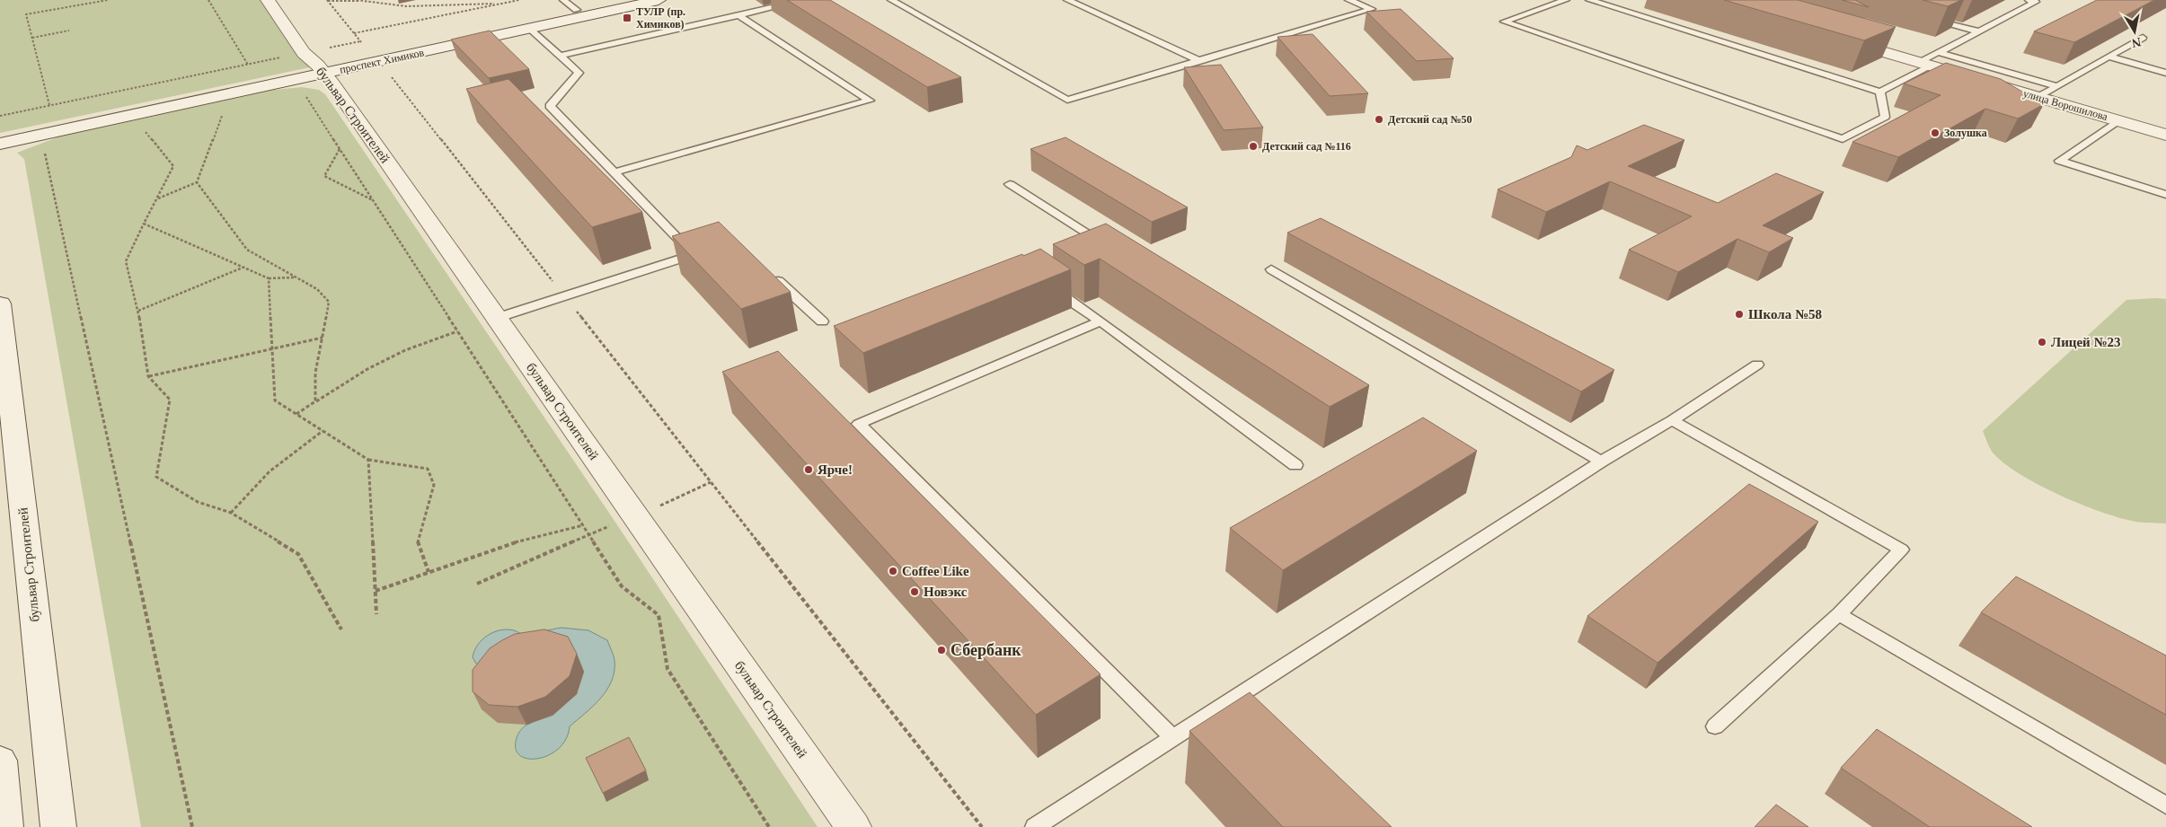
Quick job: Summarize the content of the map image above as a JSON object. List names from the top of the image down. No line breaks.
{"streets":{"main road":["проспект Химиков","улица Ворошилова","бульвар Строителей"]},"crossings":[["проспект Химиков","бульвар Строителей"]],"places":{"transit":["ТУЛР (пр. Химиков)"],"other":["Детский сад №50","Золушка","Детский сад №116","Школа №58","Лицей №23","Ярче!","Coffee Like","Новэкс","Сбербанк"]},"north":"bottom"}
